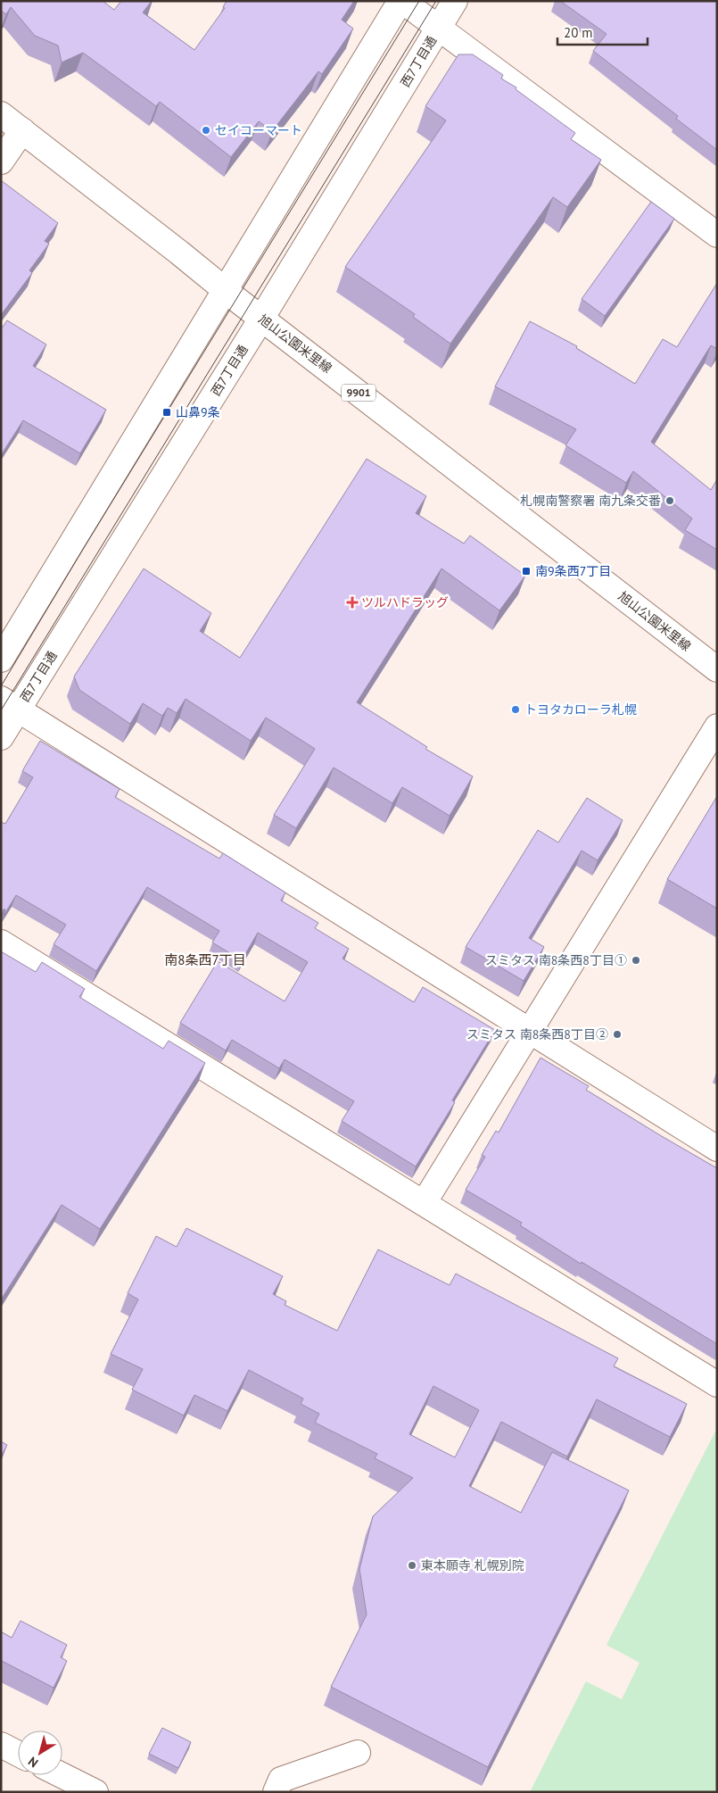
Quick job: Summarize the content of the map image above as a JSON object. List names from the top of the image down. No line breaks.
{"streets":{"street":["西7丁目通","旭山公園米里線","9901"]},"crossings":[["西7丁目通","旭山公園米里線"]],"districts":["南8条西7丁目"],"places":{"other":["セイコーマート","札幌南警察署 南九条交番","トヨタカローラ札幌","スミタス 南8条西8丁目①","スミタス 南8条西8丁目②","東本願寺 札幌別院"],"transit":["山鼻9条","南9条西7丁目"],"health":["ツルハドラッグ"]},"scale_bar":"20 m","north":"bottom left"}
